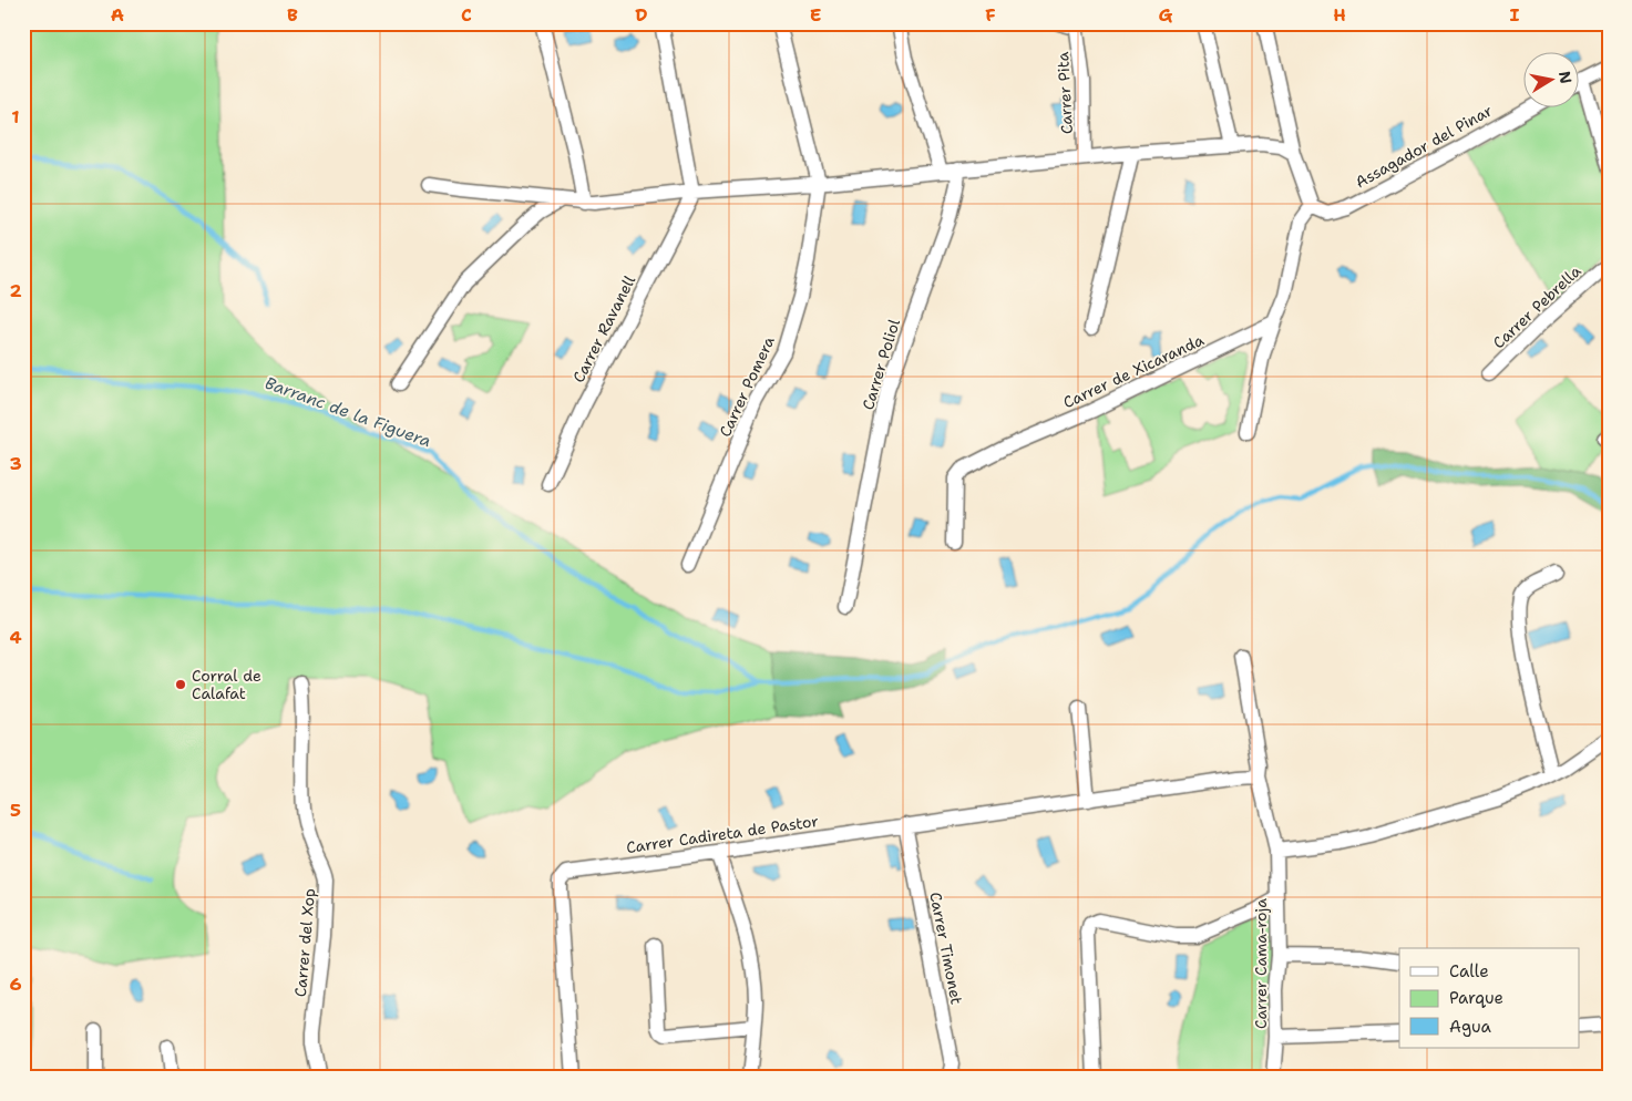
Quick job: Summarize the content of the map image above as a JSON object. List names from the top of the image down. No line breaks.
{"streets":{"street":["Carrer Pita","Assagador del Pinar","Carrer Pebrella","Carrer Ravanell","Carrer Poliol","Carrer de Xicaranda","Carrer Pomera","Carrer Cadireta de Pastor","Carrer del Xop","Carrer Timonet","Carrer Cama-roja"]},"crossings":[["Carrer Cadireta de Pastor","Carrer Timonet"]],"water":["Barranc de la Figuera"],"places":["Corral de Calafat"],"legend":["Calle","Parque","Agua"],"north":"right","grid":{"columns":["A","B","C","D","E","F","G","H","I"],"rows":["1","2","3","4","5","6"]}}
